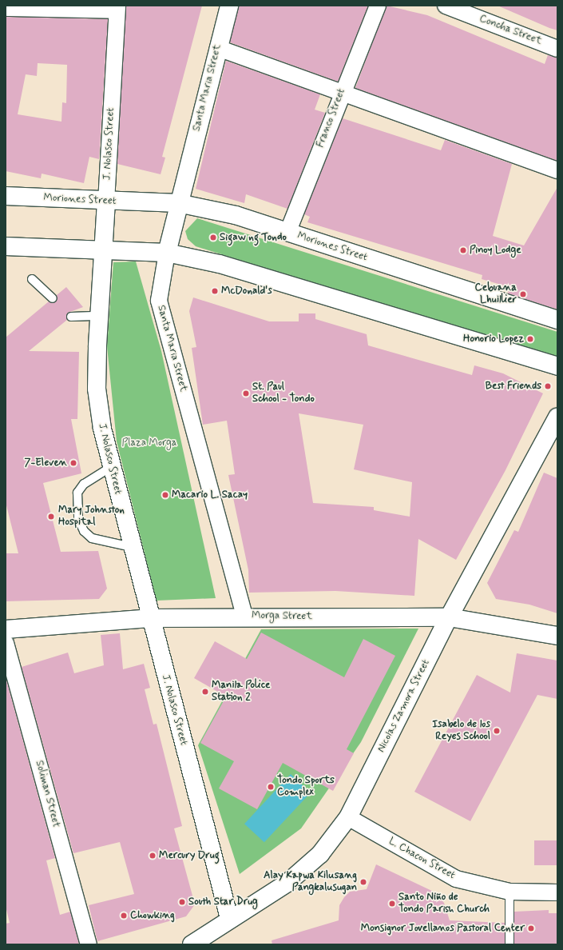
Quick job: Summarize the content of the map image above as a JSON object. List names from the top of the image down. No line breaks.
{"streets":{"street":["Concha Street","Santa Maria Street","Franco Street","J. Nolasco Street","Moriones Street","Morga Street","Nicolas Zamora Street","Soliman Street","L. Chacon Street"]},"crossings":[["Santa Maria Street","Moriones Street"],["Santa Maria Street","Morga Street"],["Franco Street","Moriones Street"],["J. Nolasco Street","Moriones Street"],["J. Nolasco Street","Morga Street"],["J. Nolasco Street","Nicolas Zamora Street"],["Morga Street","Nicolas Zamora Street"],["Nicolas Zamora Street","L. Chacon Street"]],"parks":["Plaza Morga"],"places":["Sigaw ng Tondo","Pinoy Lodge","McDonald's","Cebuana Lhuillier","Honorio Lopez","Best Friends","St. Paul School - Tondo","7-Eleven","Macario L. Sacay","Mary Johnston Hospital","Manila Police Station 2","Isabelo de los Reyes School","Tondo Sports Complex","Mercury Drug","Alay Kapwa Kilusang Pangkalusugan","South Star Drug","Santo Niño de Tondo Parish Church","Chowking","Monsignor Jovellanos Pastoral Center"]}
